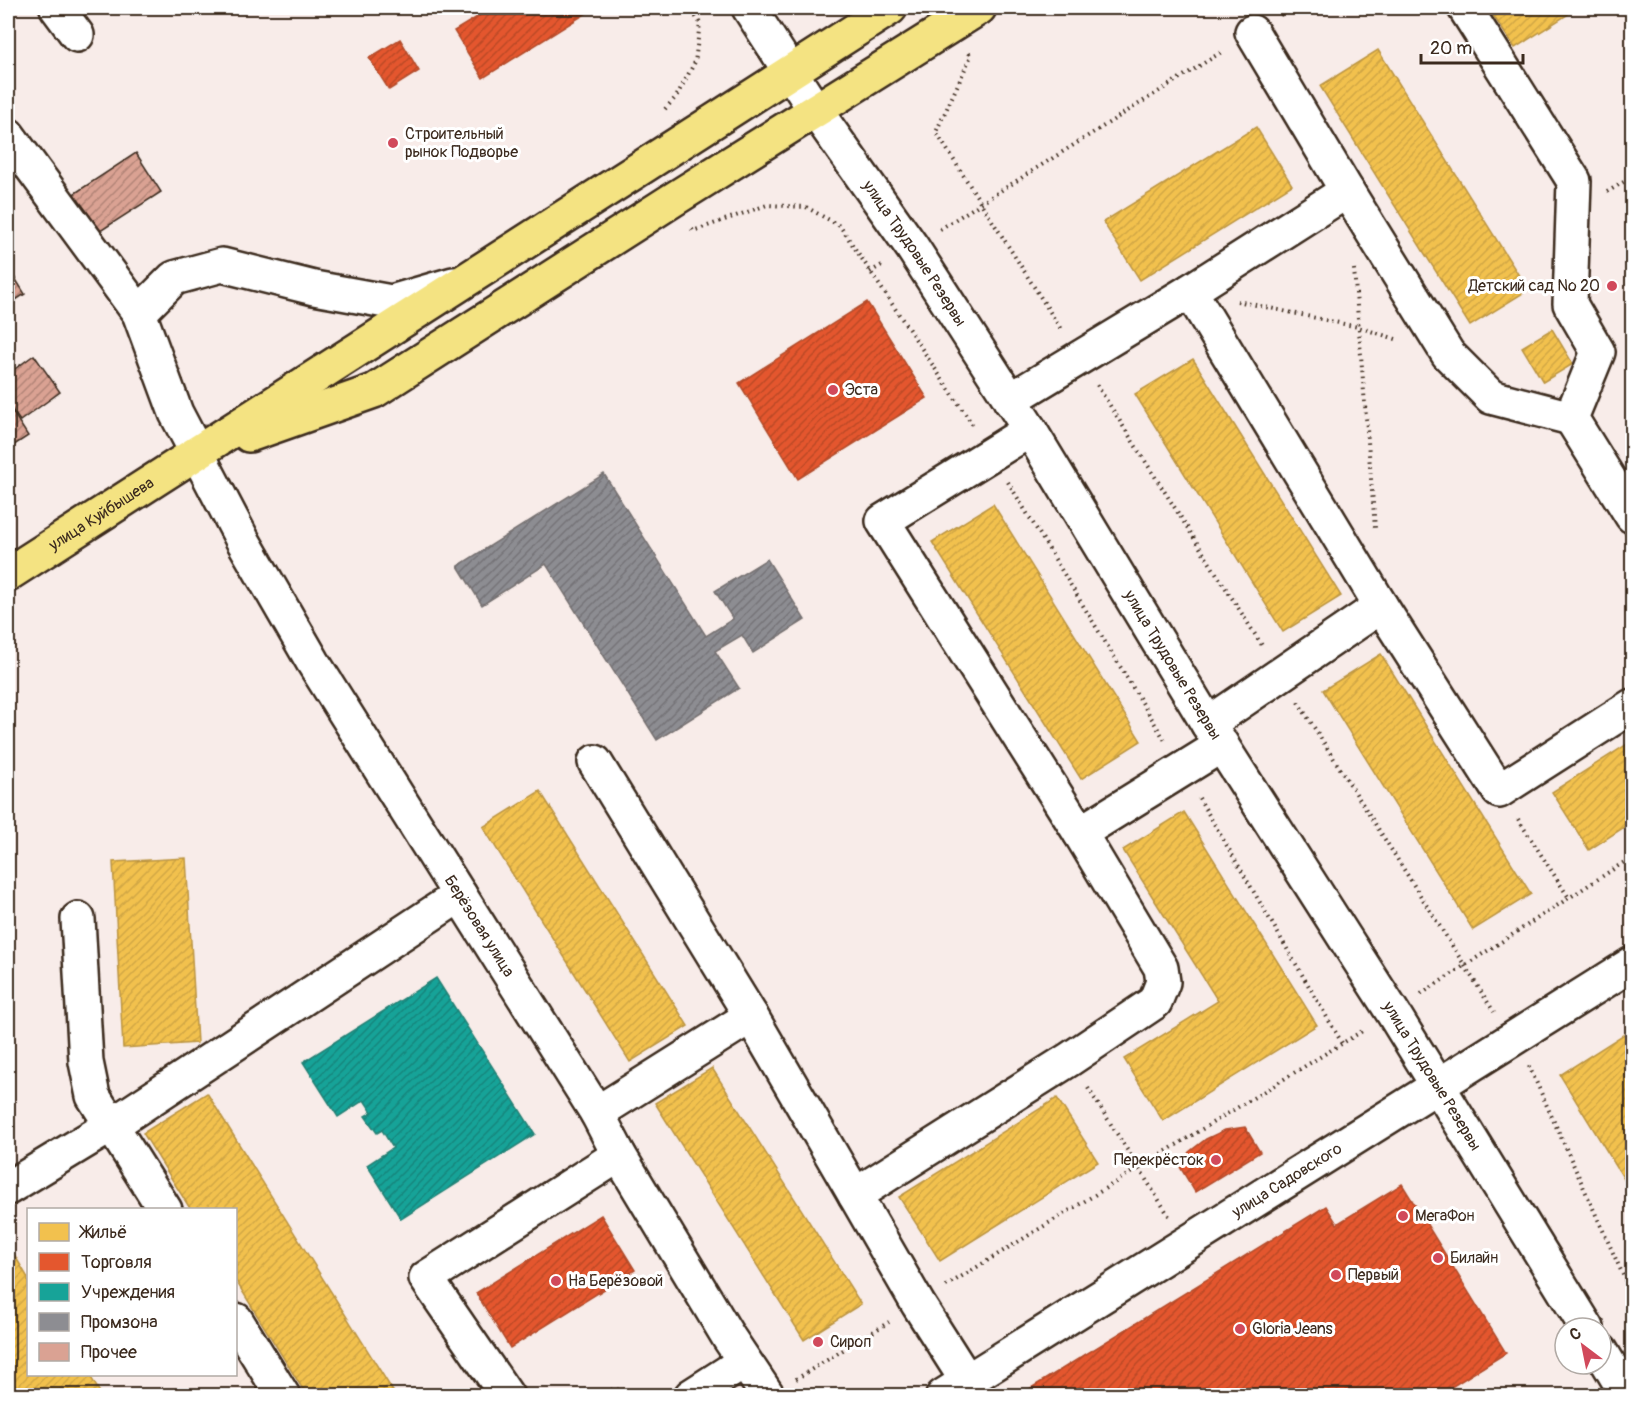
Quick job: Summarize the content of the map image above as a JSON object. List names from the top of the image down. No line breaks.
{"streets":{"main road":["улица Куйбышева"],"street":["улица Трудовые Резервы","Берёзовая улица","улица Садовского"]},"crossings":[["улица Трудовые Резервы","улица Садовского"],["улица Куйбышева","Берёзовая улица"]],"places":["Строительный рынок Подворье","Детский сад № 20","Эста","Перекрёсток","МегаФон","Билайн","Первый","На Берёзовой","Gloria Jeans","Сироп"],"legend":["Жильё","Торговля","Учреждения","Промзона","Прочее"],"scale_bar":"20 m","north":"top left"}
